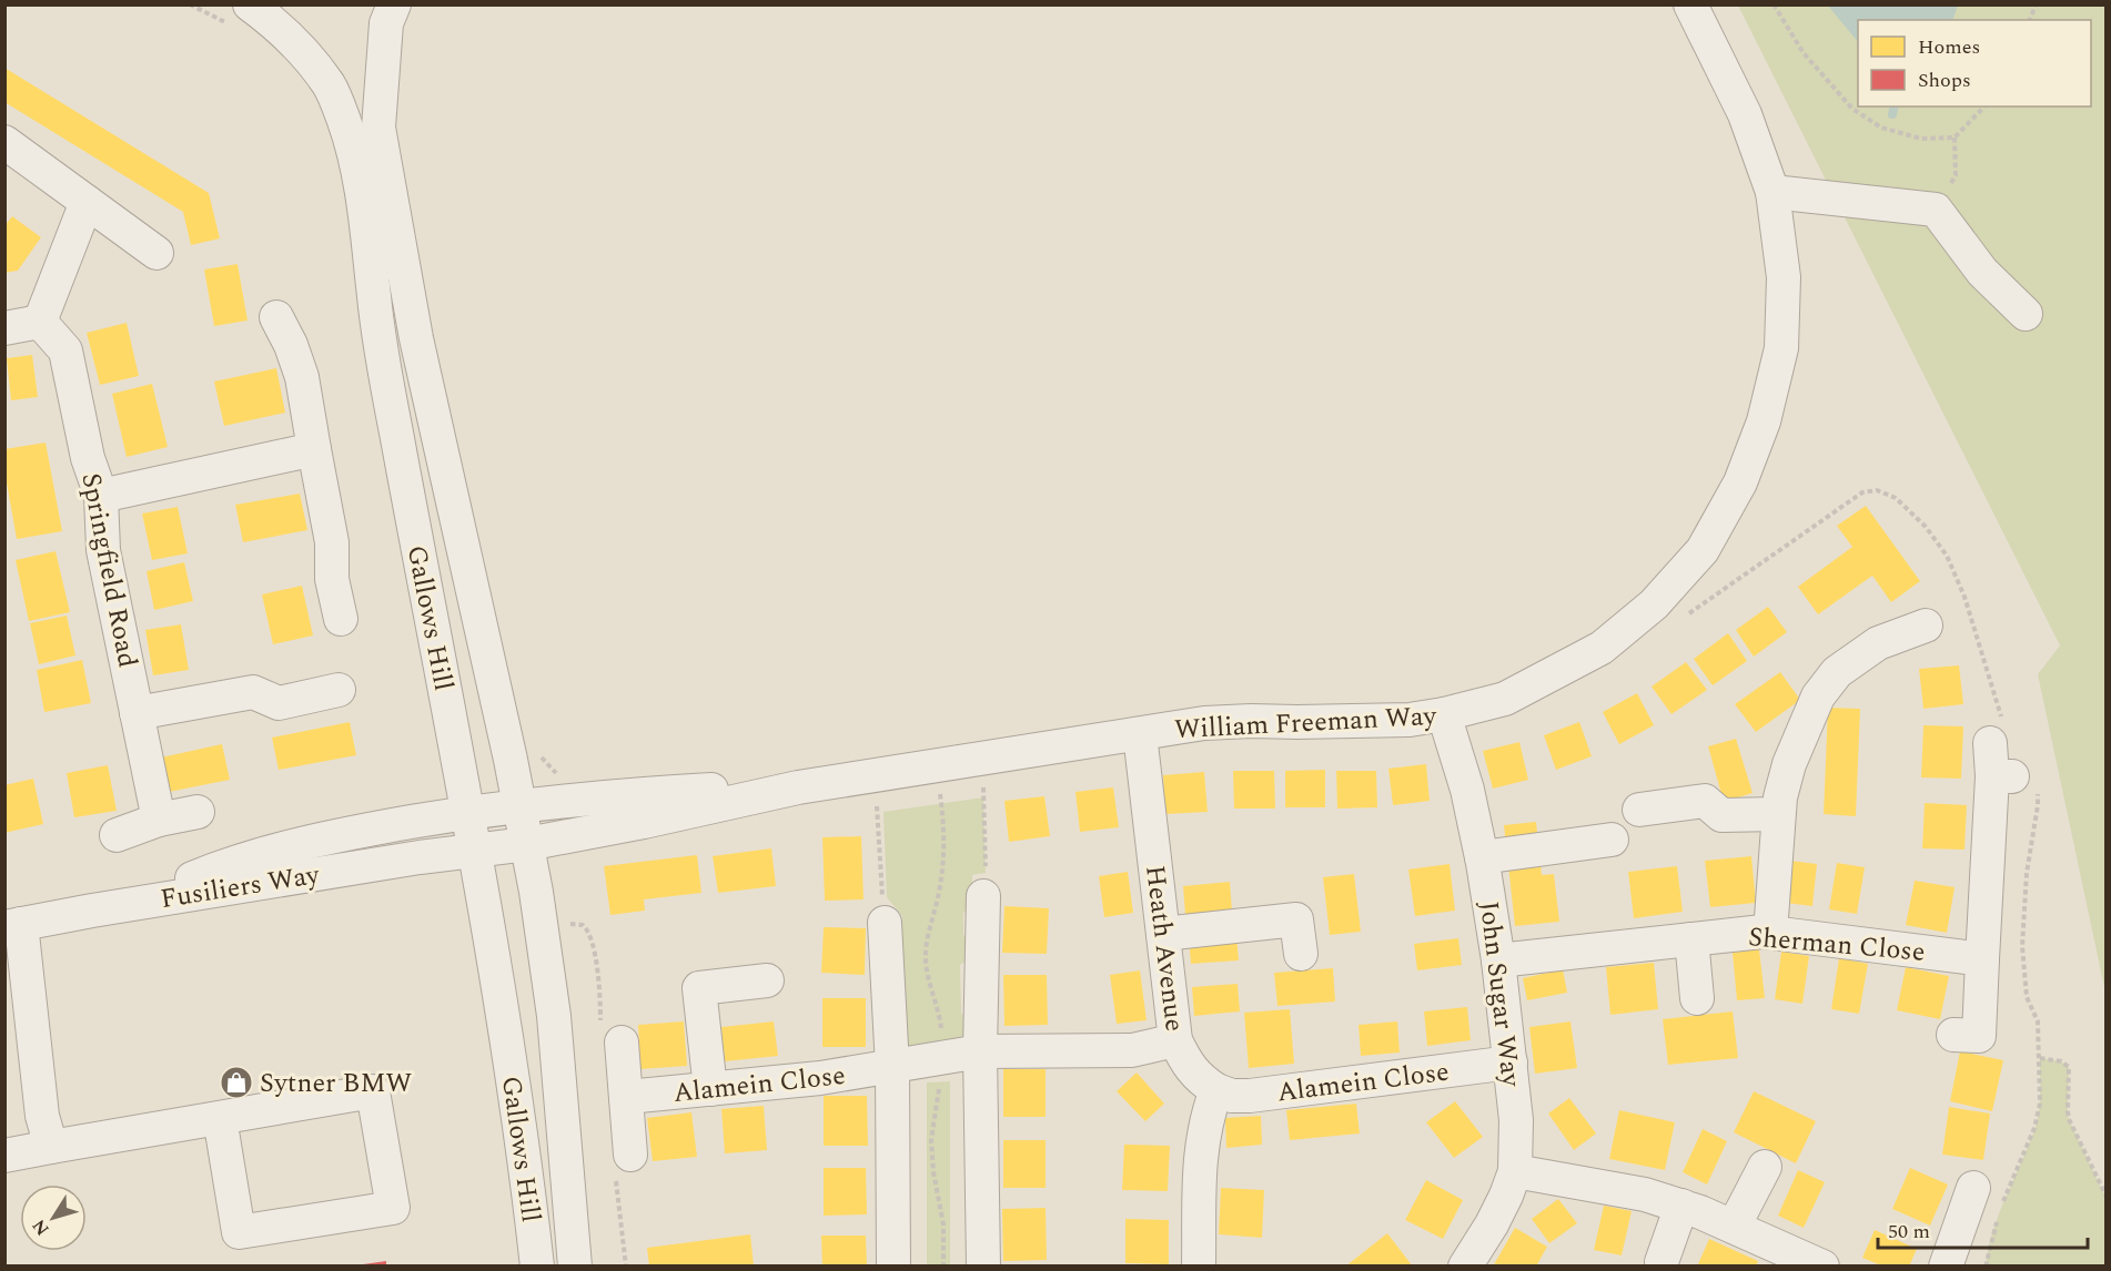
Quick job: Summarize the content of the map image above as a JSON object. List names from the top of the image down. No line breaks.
{"streets":{"street":["Springfield Road","Gallows Hill","William Freeman Way","Fusiliers Way","Sherman Close","Heath Avenue","John Sugar Way","Alamein Close"]},"crossings":[["Gallows Hill","Fusiliers Way"],["William Freeman Way","Fusiliers Way"],["William Freeman Way","Heath Avenue"],["William Freeman Way","John Sugar Way"],["Sherman Close","John Sugar Way"],["Heath Avenue","Alamein Close"],["John Sugar Way","Alamein Close"]],"places":{"shop":["Sytner BMW"]},"legend":["Homes","Shops"],"scale_bar":"50 m","north":"bottom left"}
